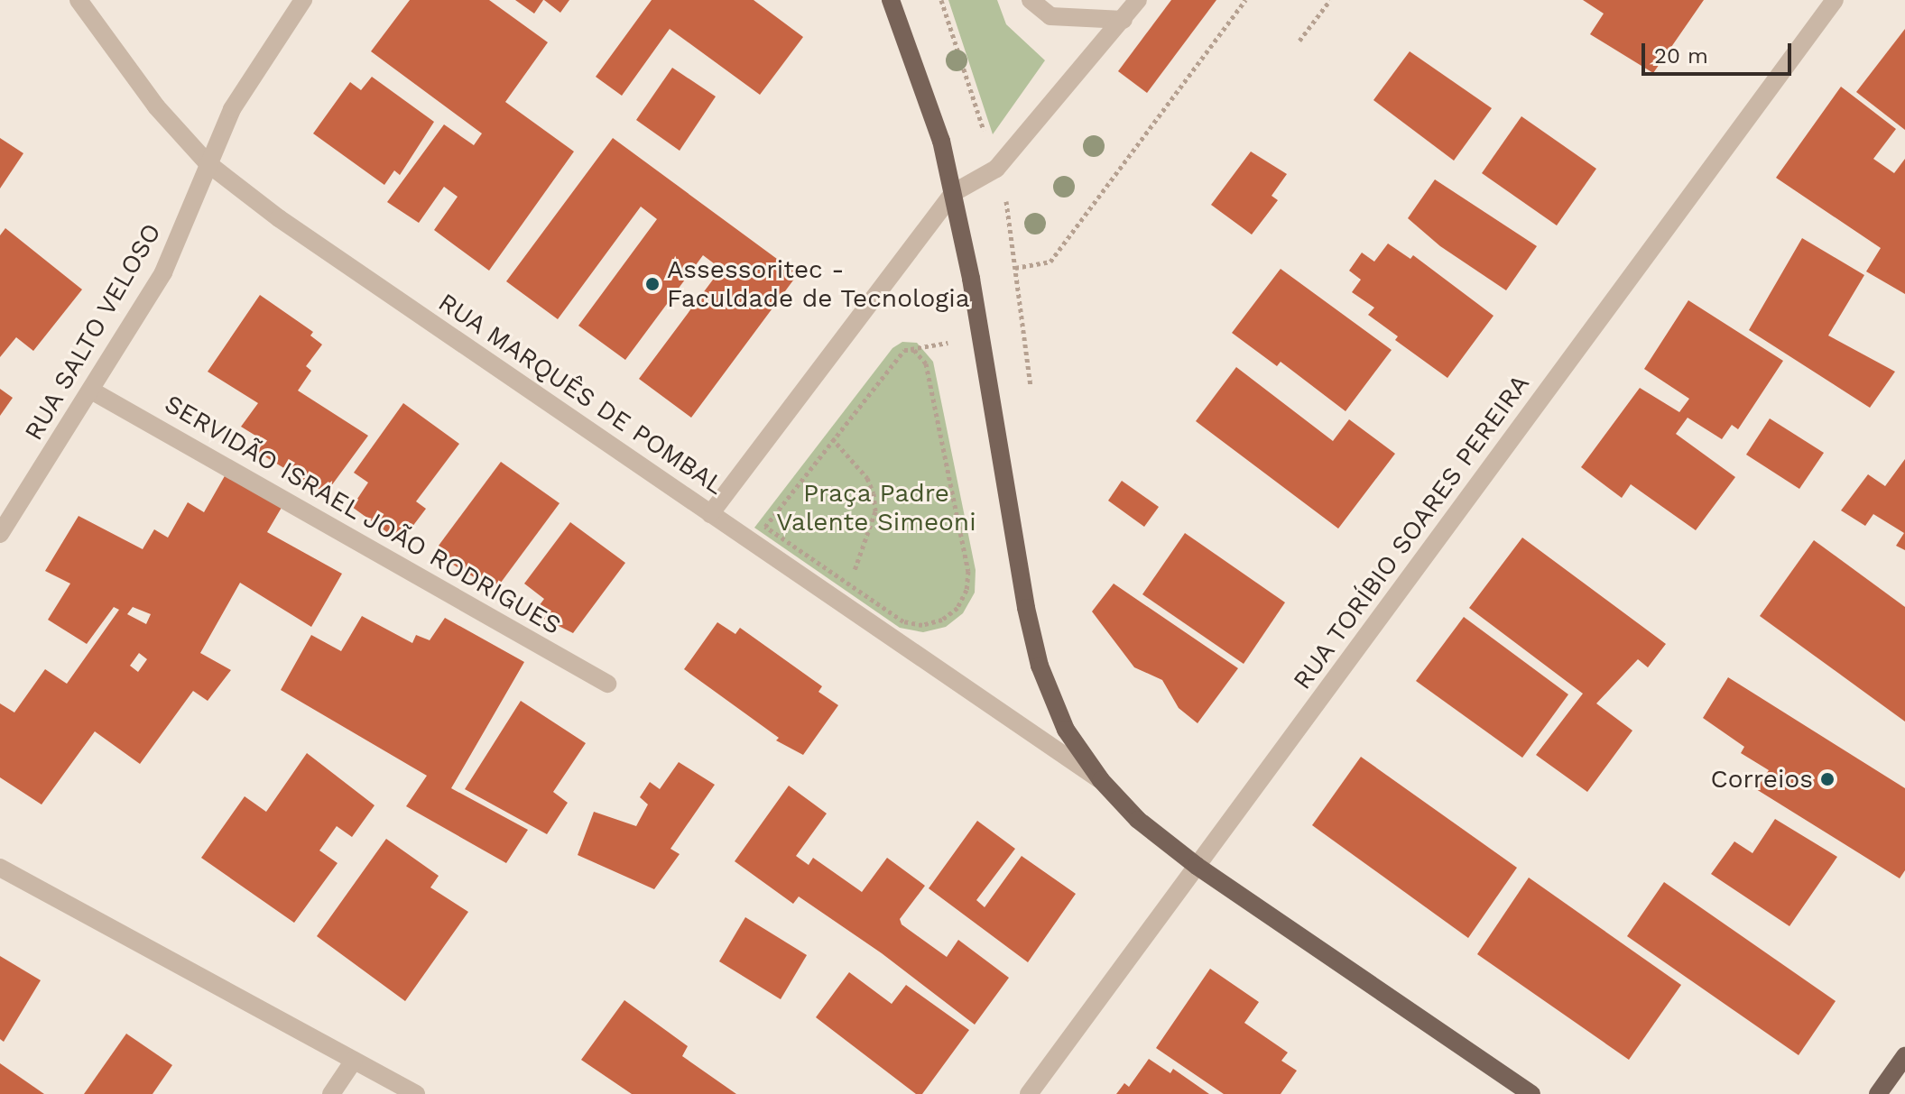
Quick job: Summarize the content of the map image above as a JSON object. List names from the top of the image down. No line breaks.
{"streets":{"street":["RUA SALTO VELOSO","RUA MARQUÊS DE POMBAL","SERVIDÃO ISRAEL JOÃO RODRIGUES","RUA TORÍBIO SOARES PEREIRA"]},"crossings":[["RUA SALTO VELOSO","RUA MARQUÊS DE POMBAL"],["RUA SALTO VELOSO","SERVIDÃO ISRAEL JOÃO RODRIGUES"]],"parks":["Praça Padre Valente Simeoni"],"places":["Assessoritec - Faculdade de Tecnologia","Correios"],"scale_bar":"20 m"}
